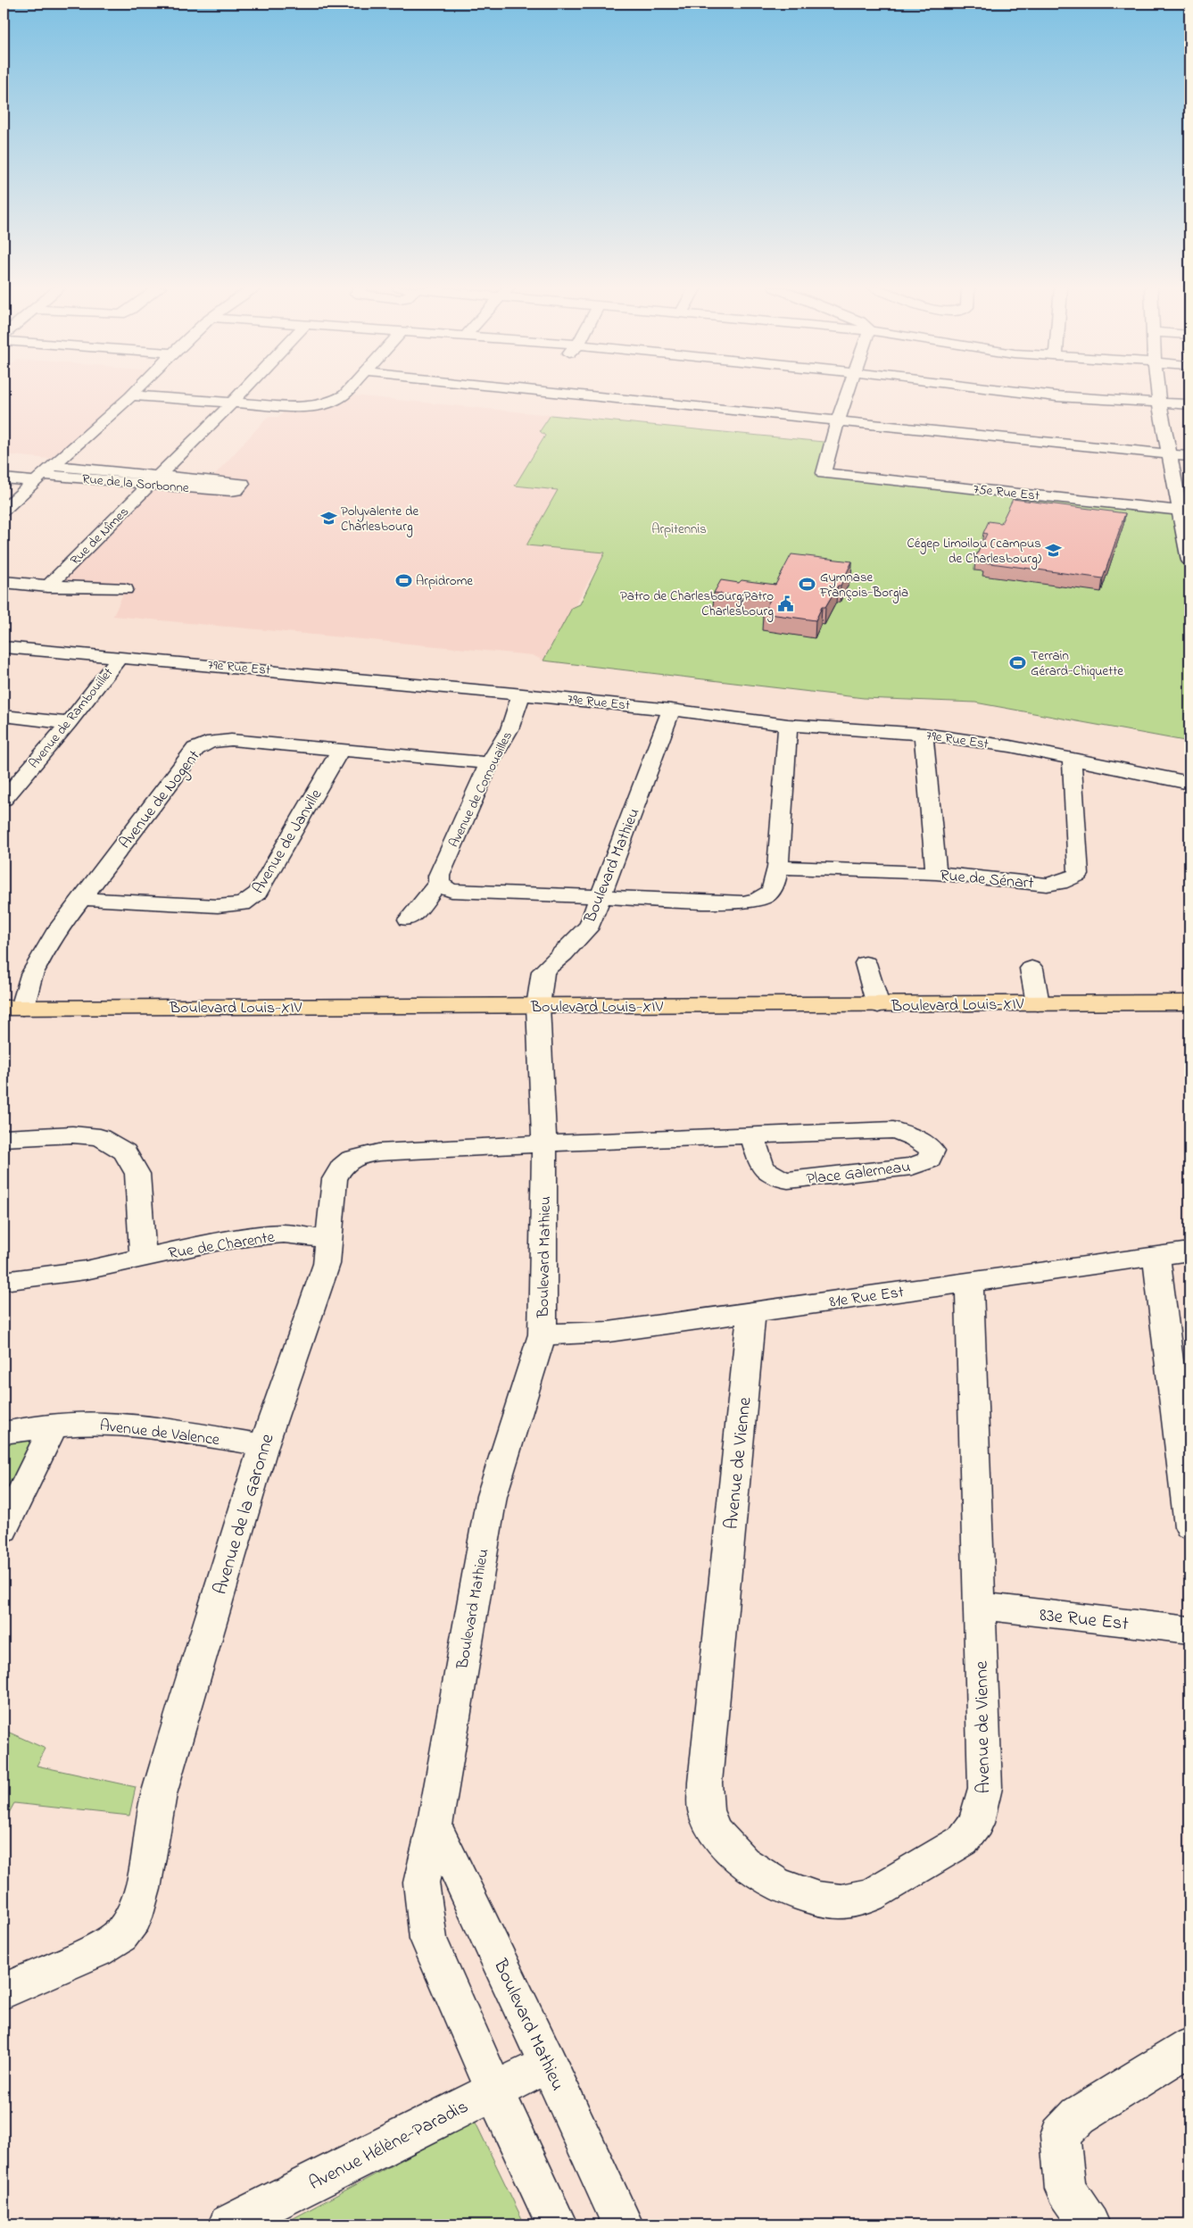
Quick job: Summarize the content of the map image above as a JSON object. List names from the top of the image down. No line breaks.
{"streets":{"main road":["Boulevard Louis-XIV"],"street":["Rue de la Sorbonne","75e Rue Est","Rue de Nîmes","79e Rue Est","Avenue de Rambouillet","Avenue de Cornouailles","Avenue de Nogent","Avenue de Janville","Boulevard Mathieu","Rue de Sénart","Place Galerneau","Rue de Charente","81e Rue Est","Avenue de Valence","Avenue de Vienne","Avenue de la Garonne","83e Rue Est","Avenue Hélène-Paradis"]},"crossings":[["Rue de la Sorbonne","Rue de Nîmes"],["79e Rue Est","Avenue de Rambouillet"],["79e Rue Est","Avenue de Cornouailles"],["79e Rue Est","Boulevard Mathieu"],["79e Rue Est","Rue de Sénart"],["Avenue de Cornouailles","Avenue de Nogent"],["Avenue de Nogent","Avenue de Janville"],["Avenue de Nogent","Boulevard Louis-XIV"],["Boulevard Mathieu","Boulevard Louis-XIV"],["Boulevard Mathieu","Place Galerneau"],["Boulevard Mathieu","81e Rue Est"],["Boulevard Mathieu","Avenue de la Garonne"],["Boulevard Mathieu","Avenue Hélène-Paradis"],["Place Galerneau","Avenue de la Garonne"],["Rue de Charente","Avenue de la Garonne"],["81e Rue Est","Avenue de Vienne"],["Avenue de Valence","Avenue de la Garonne"],["Avenue de Vienne","83e Rue Est"]],"parks":["Arpitennis"],"places":{"school or university":["Polyvalente de Charlesbourg","Cégep Limoilou (campus de Charlesbourg)"],"sports":["Arpidrome","Gymnase François-Borgia","Terrain Gérard-Chiquette"],"public building":["Patro de Charlesbourg;Patro Charlesbourg"]}}
